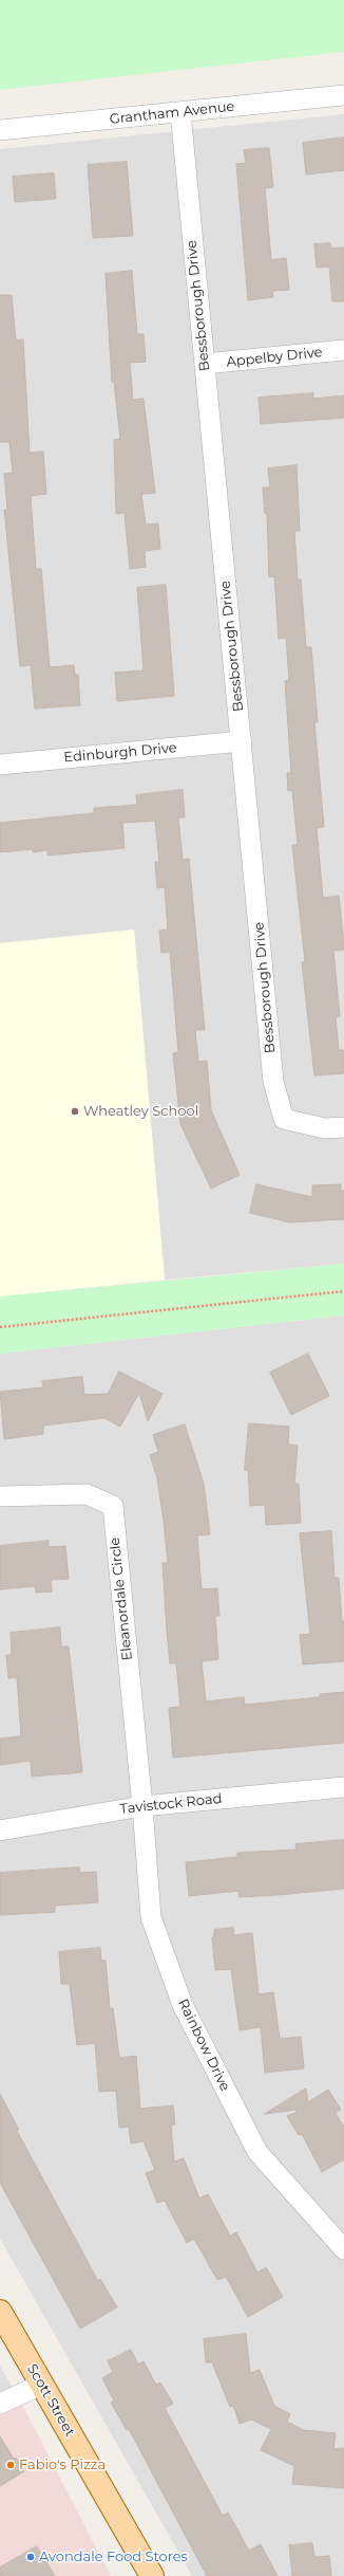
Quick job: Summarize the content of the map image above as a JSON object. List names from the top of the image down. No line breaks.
{"streets":{"main road":["Scott Street"],"street":["Grantham Avenue","Bessborough Drive","Appelby Drive","Edinburgh Drive","Eleanordale Circle","Tavistock Road","Rainbow Drive"]},"crossings":[["Grantham Avenue","Bessborough Drive"],["Bessborough Drive","Appelby Drive"],["Bessborough Drive","Edinburgh Drive"],["Eleanordale Circle","Tavistock Road"],["Eleanordale Circle","Rainbow Drive"],["Tavistock Road","Rainbow Drive"]],"places":["Wheatley School","Fabio's Pizza","Avondale Food Stores"]}
